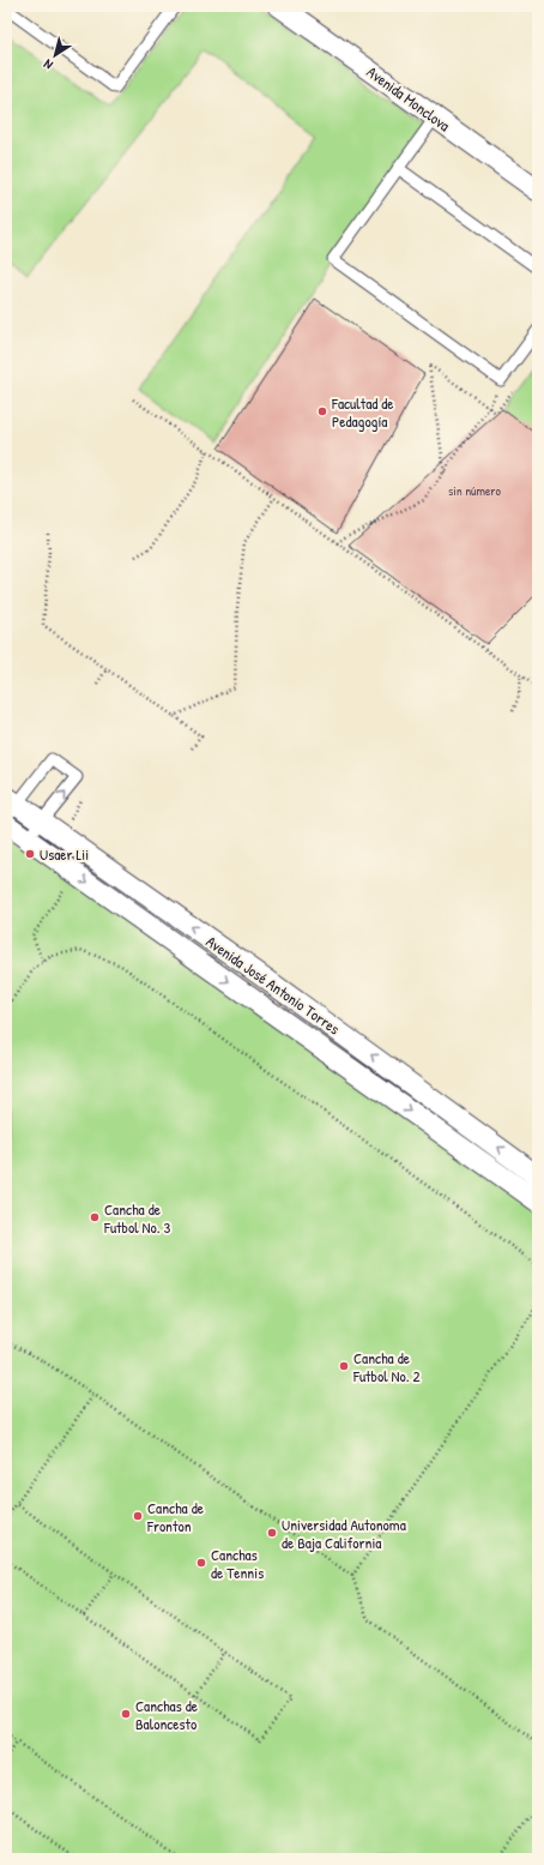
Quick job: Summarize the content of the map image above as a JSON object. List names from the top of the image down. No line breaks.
{"streets":{"street":["Avenida Monclova","Avenida José Antonio Torres"]},"places":["Facultad de Pedagogía","Usaer Lii","Cancha de Futbol No. 3","Cancha de Futbol No. 2","Cancha de Fronton","Universidad Autonoma de Baja California","Canchas de Tennis","Canchas de Baloncesto"],"house_numbers":["sin número"],"north":"bottom left"}
